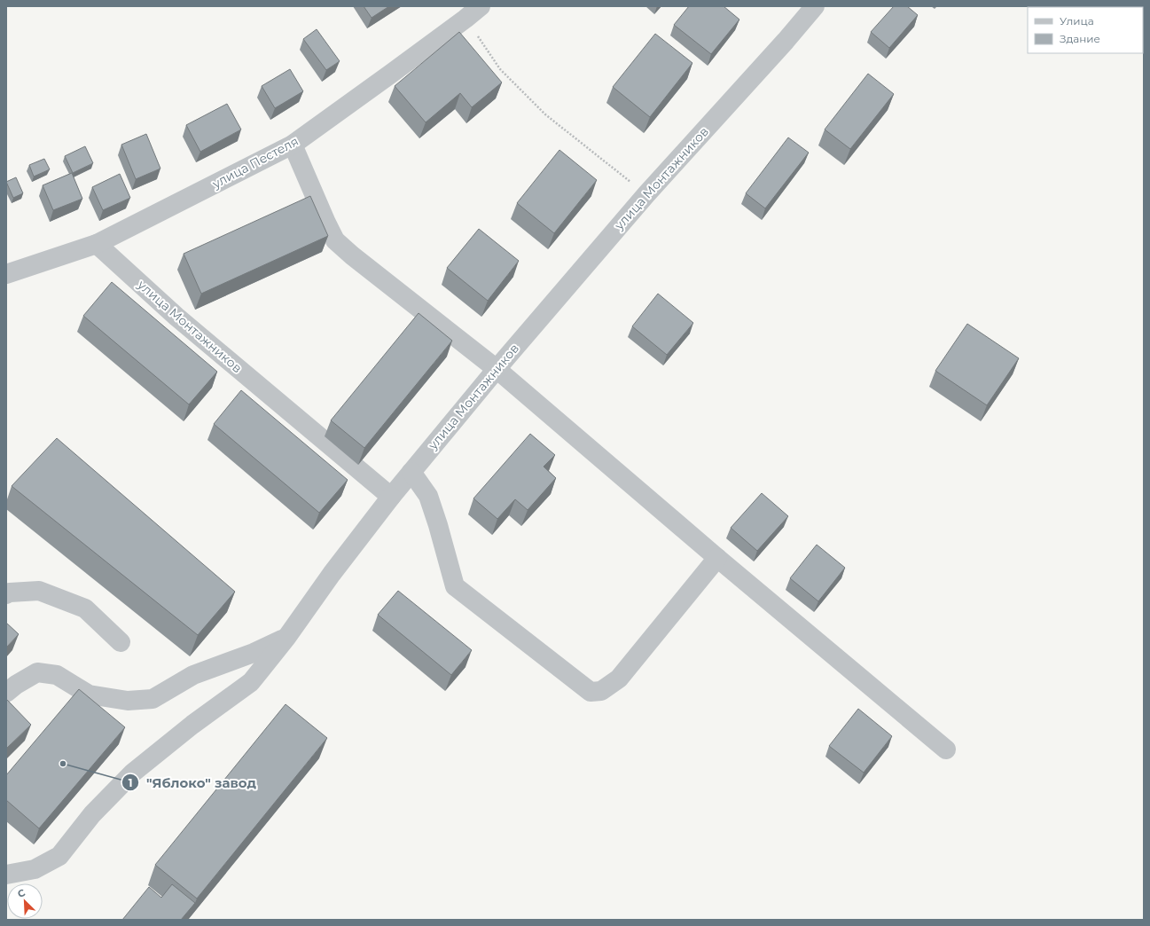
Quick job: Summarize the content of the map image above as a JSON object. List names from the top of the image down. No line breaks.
{"streets":{"street":["улица Пестеля","улица Монтажников"]},"crossings":[["улица Пестеля","улица Монтажников"]],"places":["\"Яблоко\" завод"],"legend":["Улица","Здание"],"north":"top left"}
